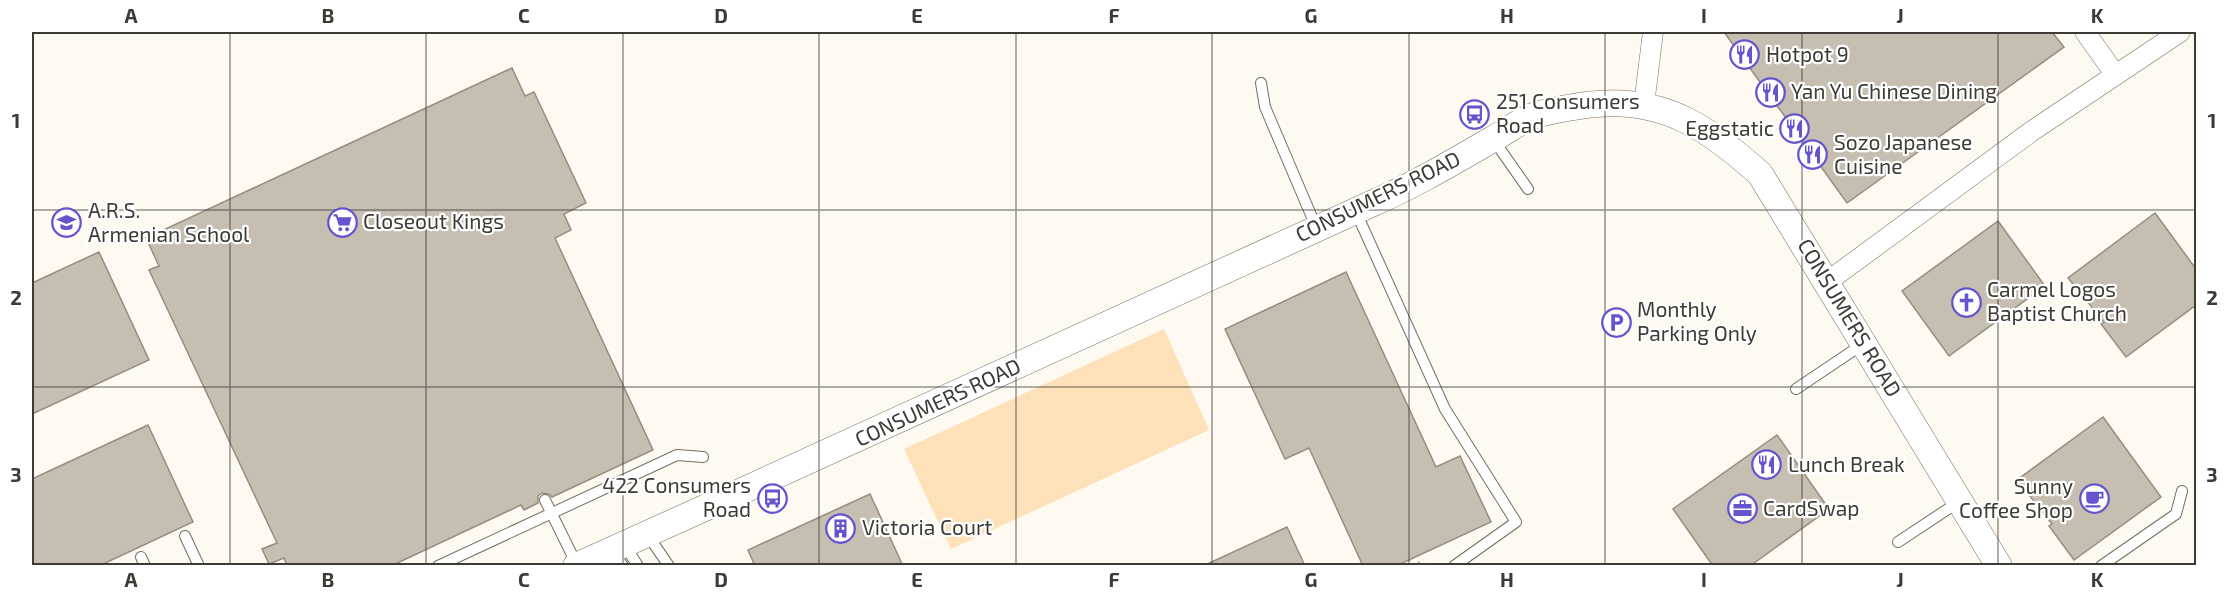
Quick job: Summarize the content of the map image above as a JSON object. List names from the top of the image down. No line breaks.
{"streets":{"street":["CONSUMERS ROAD"]},"places":{"restaurant":["Hotpot 9","Yan Yu Chinese Dining","Eggstatic","Sozo Japanese Cuisine","Lunch Break"],"bus stop":["251 Consumers Road","422 Consumers Road"],"supermarket":["Closeout Kings"],"school or university":["A.R.S. Armenian School"],"church":["Carmel Logos Baptist Church"],"parking":["Monthly Parking Only"],"cafe":["Sunny Coffee Shop"],"office":["CardSwap"],"building":["Victoria Court"]},"grid":{"columns":["A","B","C","D","E","F","G","H","I","J","K"],"rows":["1","2","3"]}}
